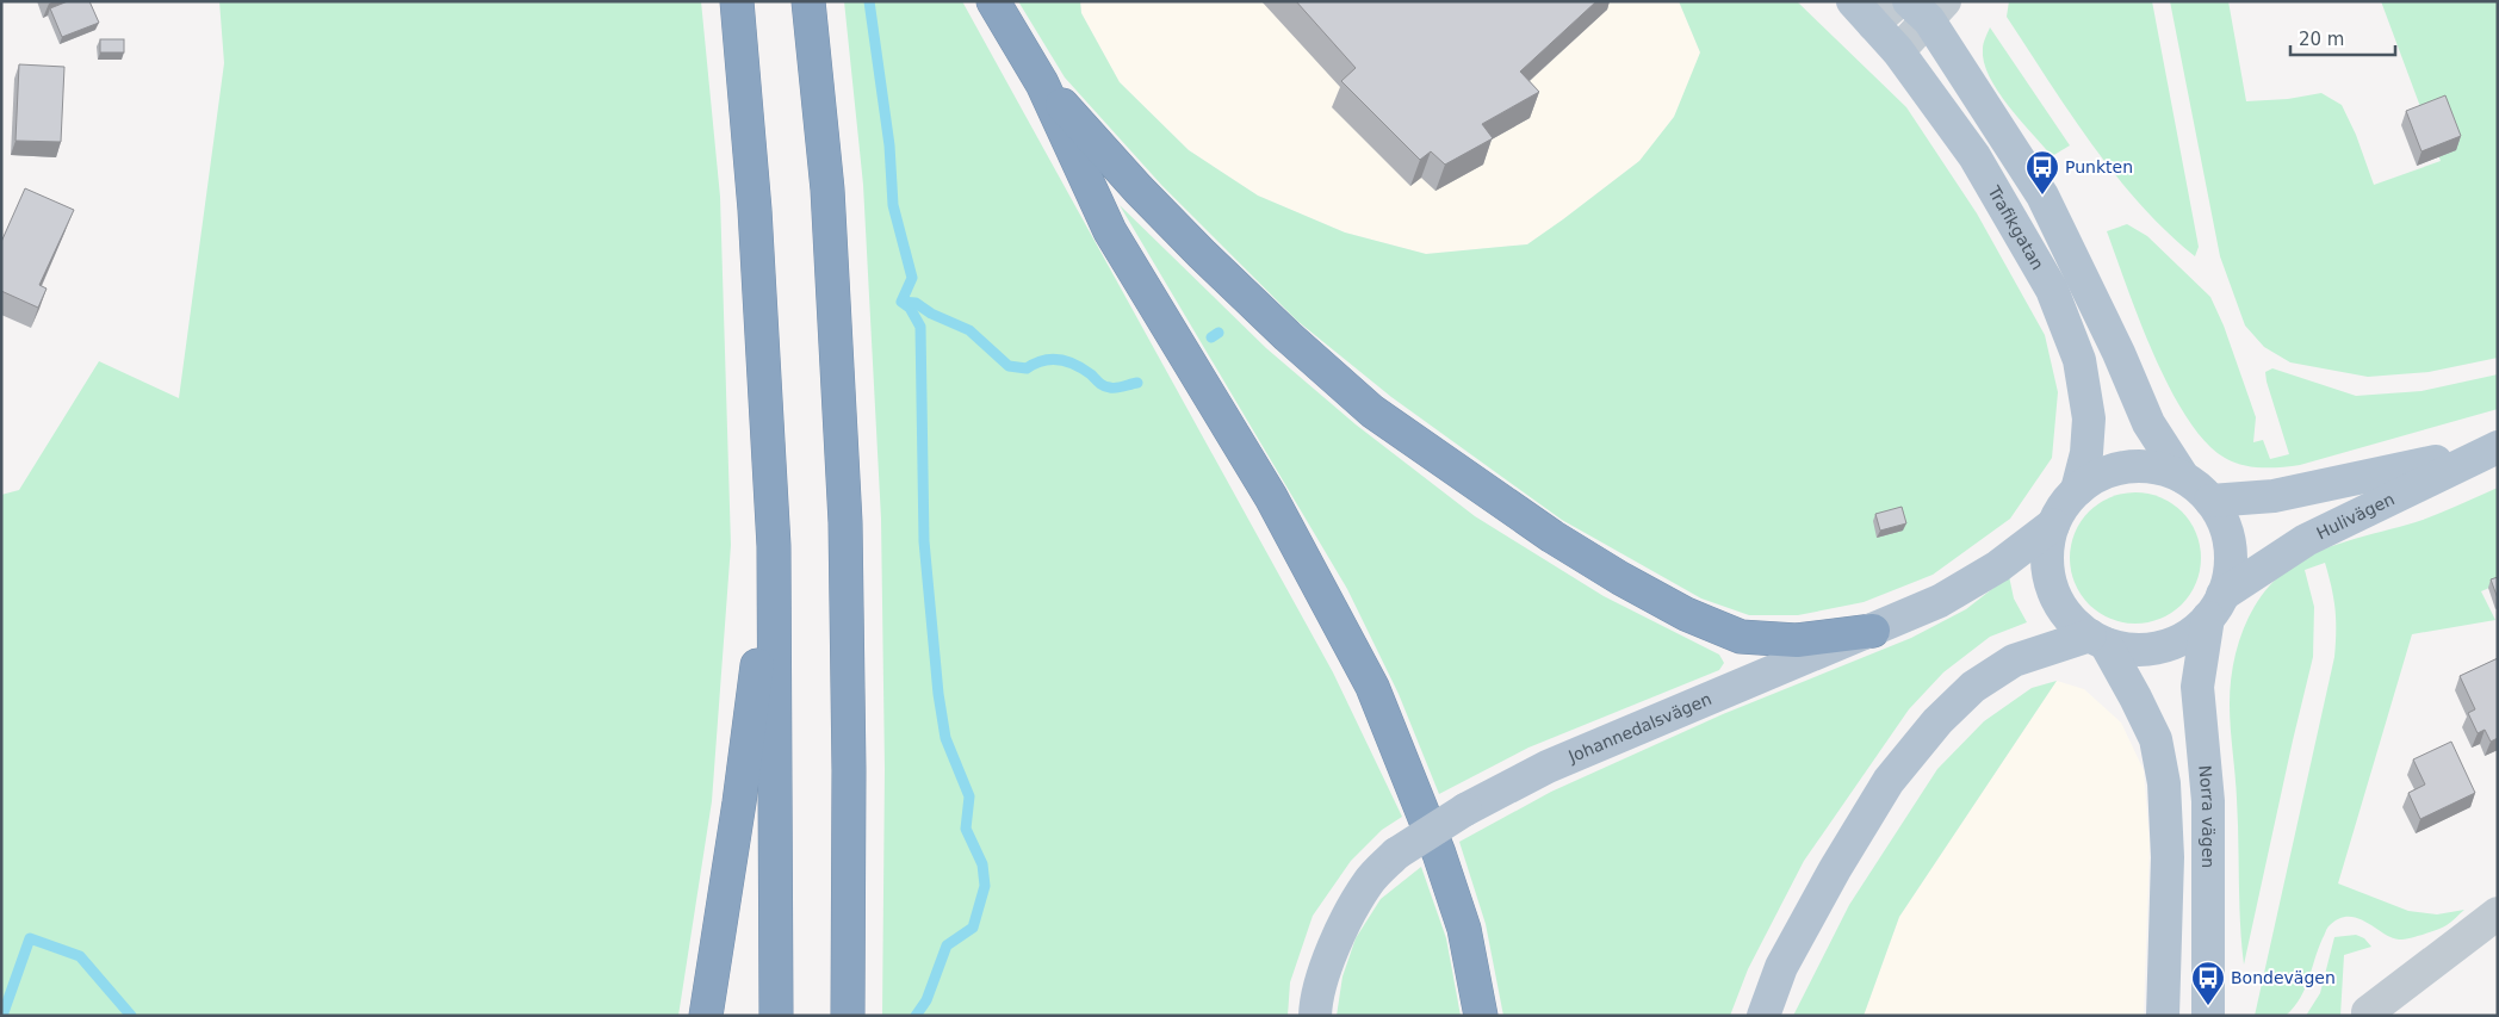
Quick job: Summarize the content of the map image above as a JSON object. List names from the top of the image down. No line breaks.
{"streets":{"main road":["Trafikgatan","Hulivägen","Johannedalsvägen","Norra vägen"]},"crossings":[["Trafikgatan","Hulivägen"],["Trafikgatan","Johannedalsvägen"],["Trafikgatan","Norra vägen"],["Hulivägen","Johannedalsvägen"],["Hulivägen","Norra vägen"],["Johannedalsvägen","Norra vägen"]],"places":{"bus stop":["Punkten","Bondevägen"]},"scale_bar":"20 m"}
